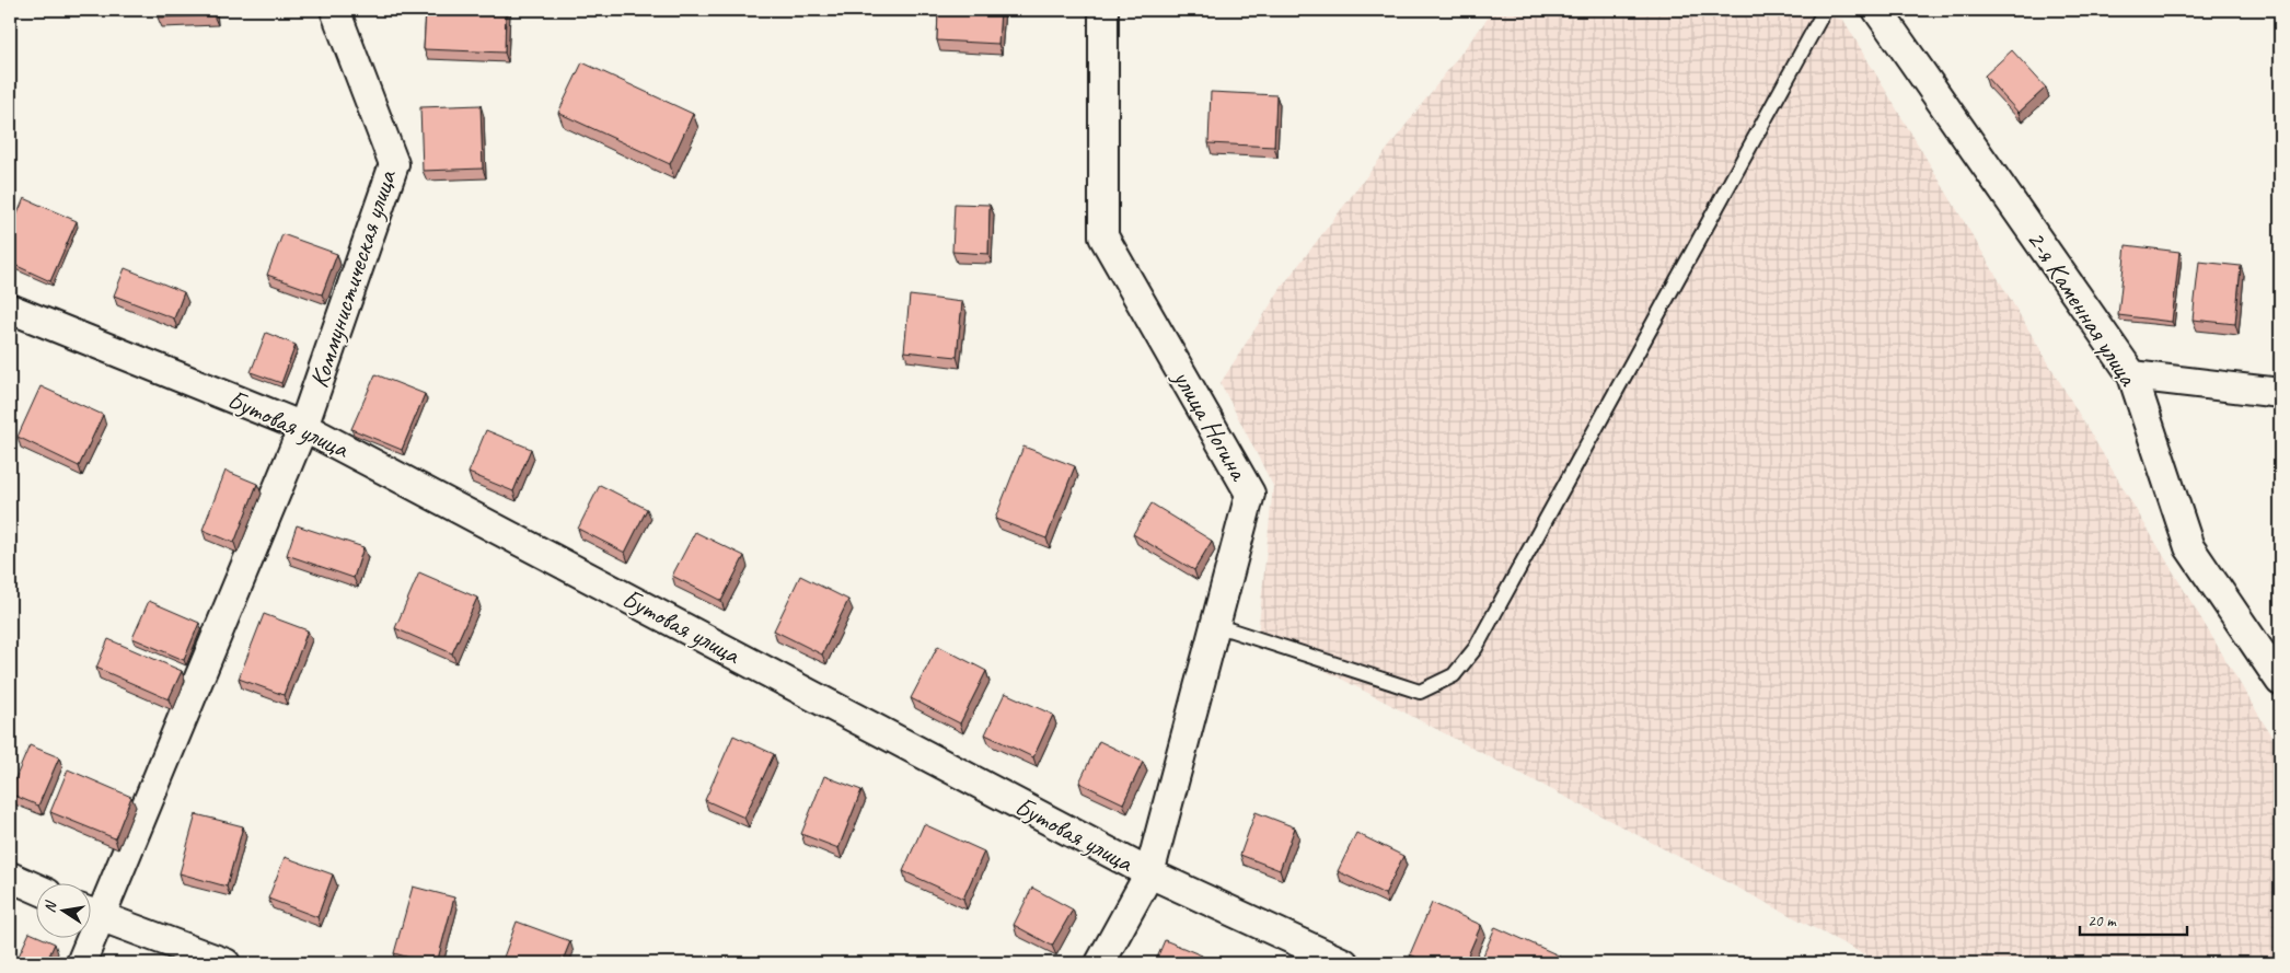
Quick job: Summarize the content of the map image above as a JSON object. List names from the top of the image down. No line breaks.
{"streets":{"street":["Коммунистическая улица","2-я Каменная улица","Бутовая улица","улица Ногина"]},"crossings":[["Коммунистическая улица","Бутовая улица"],["Бутовая улица","улица Ногина"]],"scale_bar":"20 m","north":"left"}
